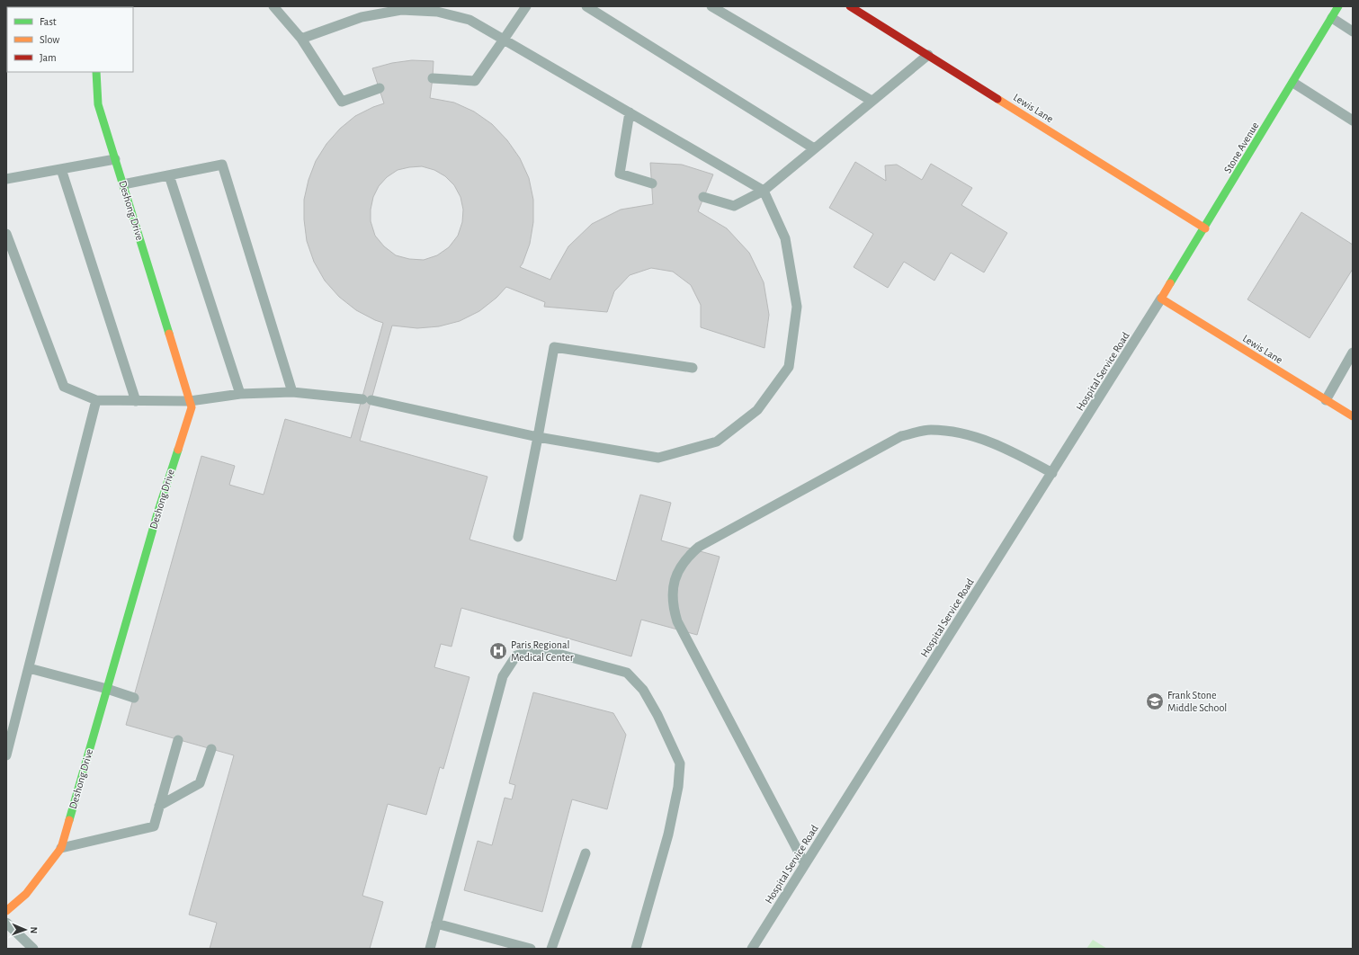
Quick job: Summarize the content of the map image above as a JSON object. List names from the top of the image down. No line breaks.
{"streets":{"street":["Lewis Lane","Stone Avenue","Deshong Drive"],"lane":["Hospital Service Road"]},"crossings":[["Lewis Lane","Stone Avenue"],["Lewis Lane","Hospital Service Road"],["Stone Avenue","Hospital Service Road"]],"places":{"hospital":["Paris Regional Medical Center"],"school or university":["Frank Stone Middle School"]},"legend":["Fast","Slow","Jam"],"north":"right"}
